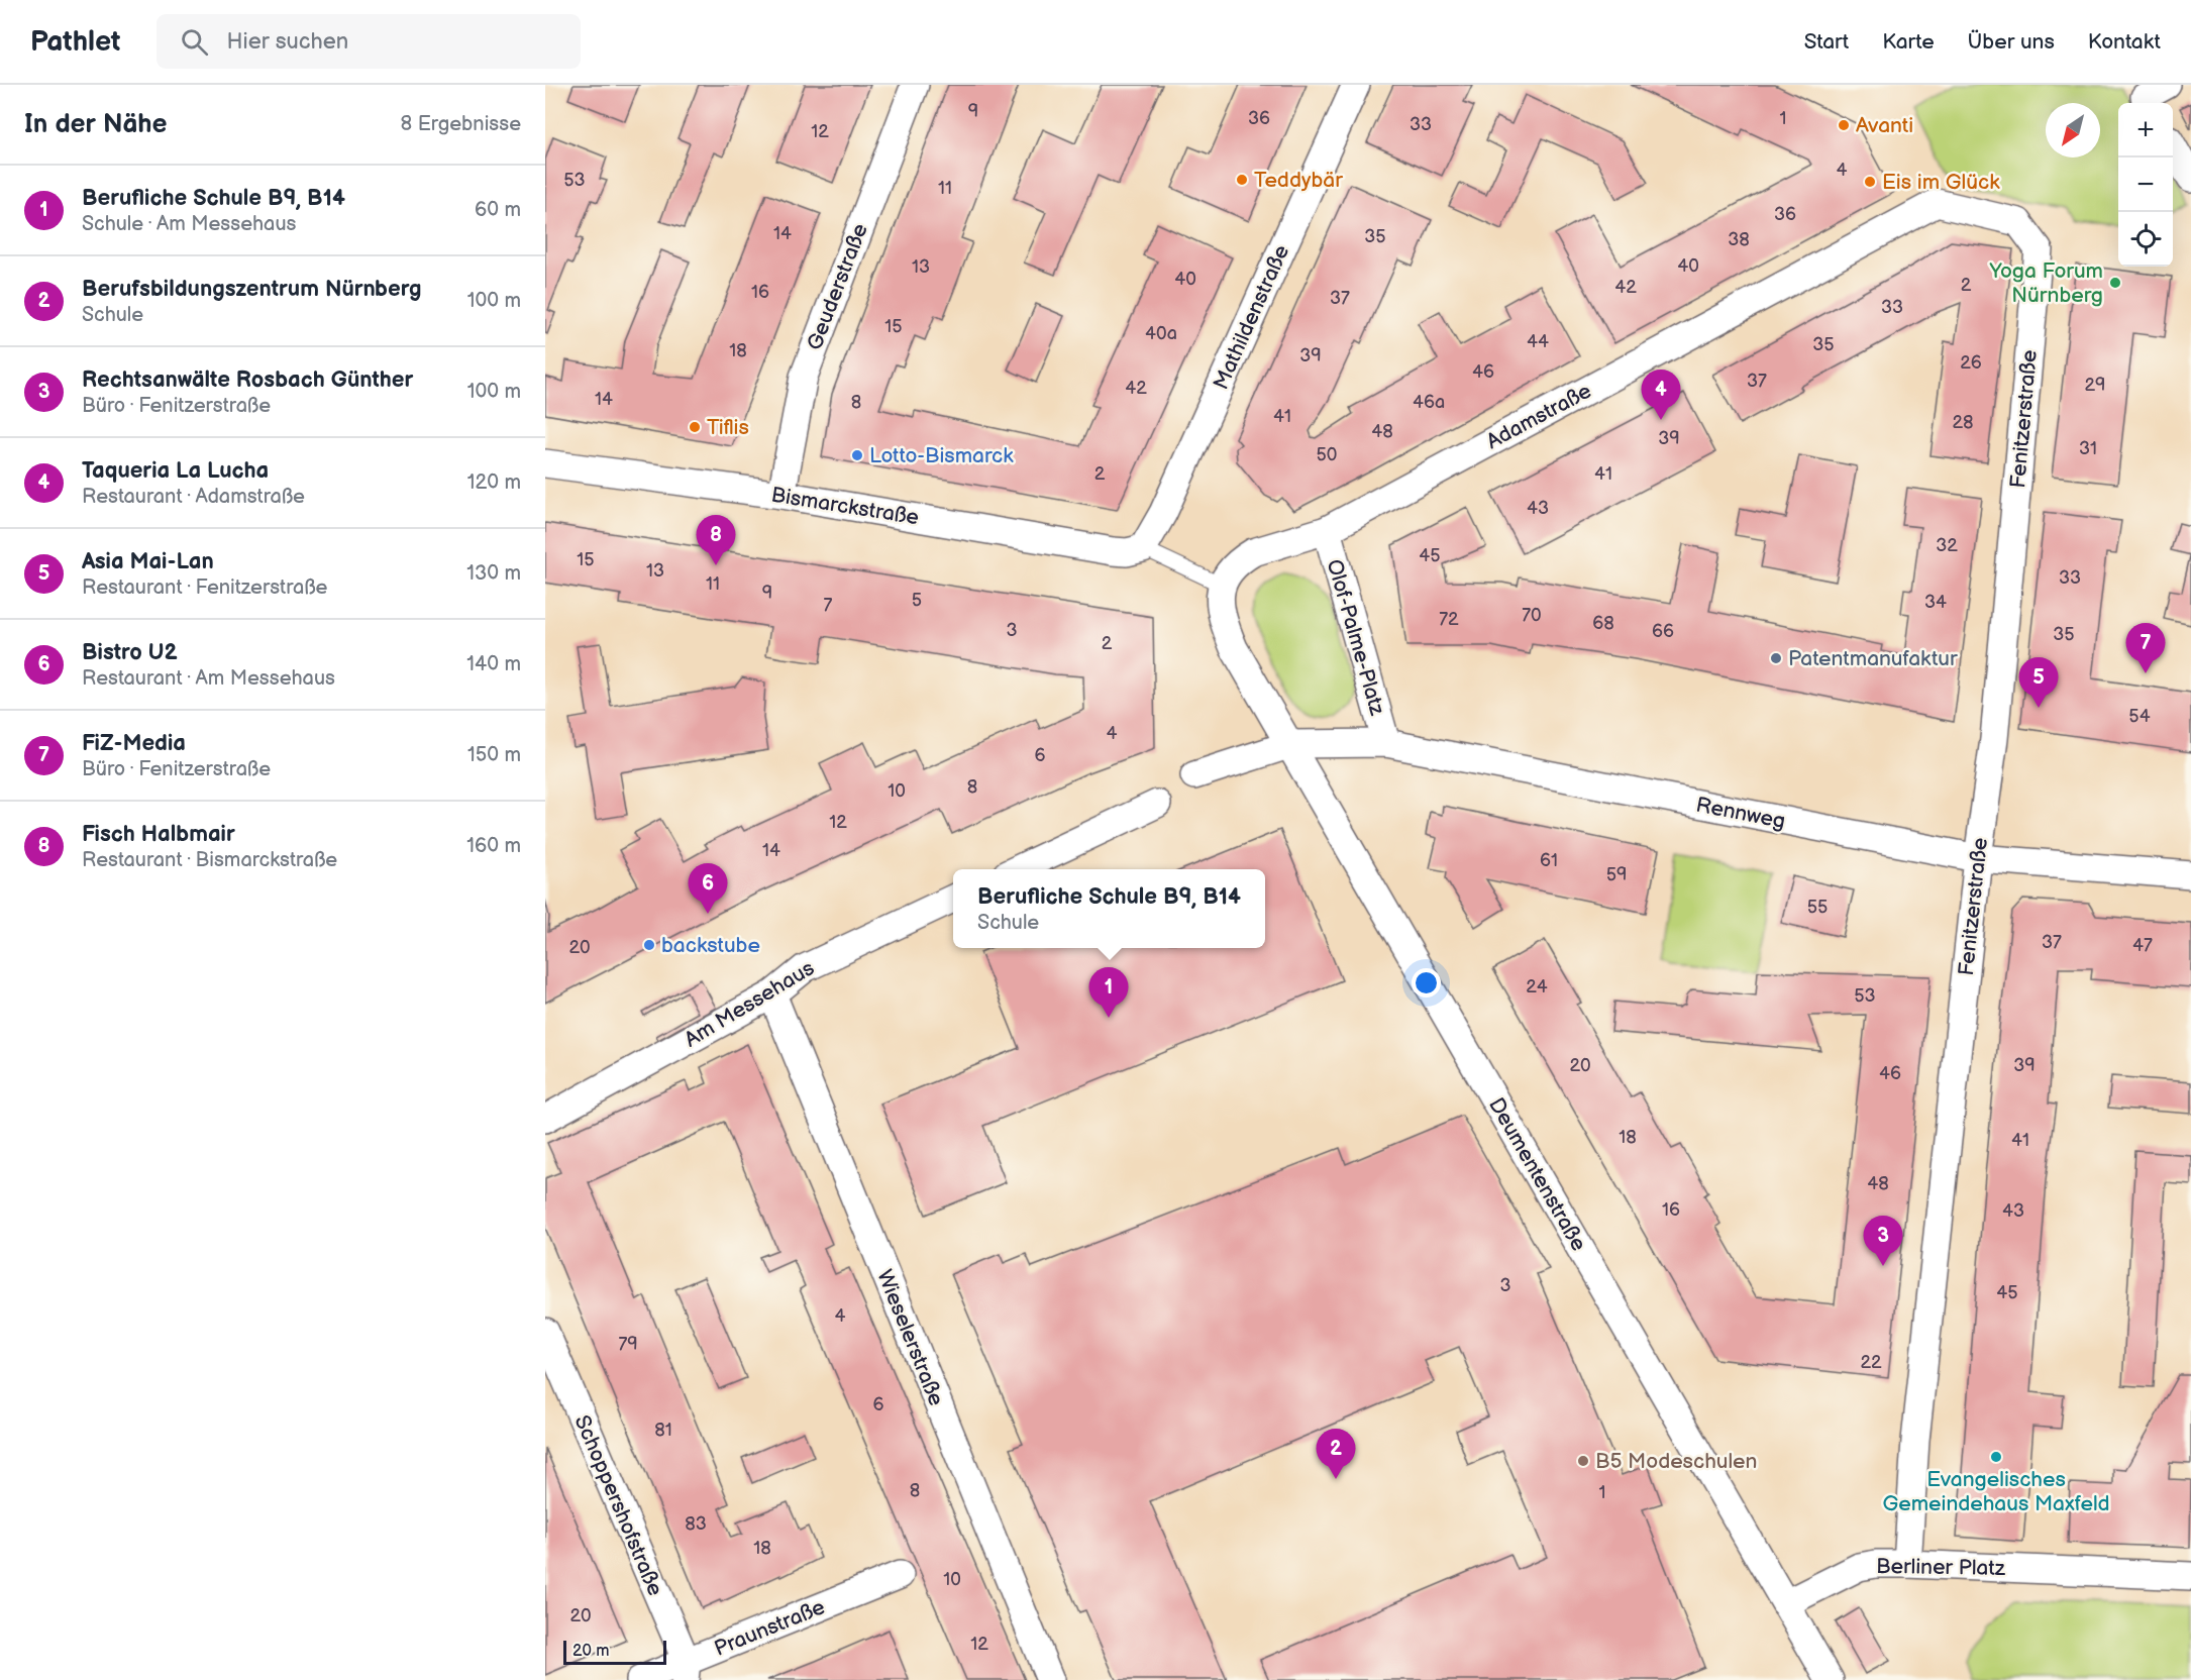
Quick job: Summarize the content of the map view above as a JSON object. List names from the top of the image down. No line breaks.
{"streets":{"street":["Geuderstraße","Mathildenstraße","Adamstraße","Fenitzerstraße","Bismarckstraße","Olof-Palme-Platz","Rennweg","Am Messehaus","Deumentenstraße","Wieselerstraße","Schoppershofstraße","Berliner Platz","Praunstraße"]},"crossings":[["Geuderstraße","Bismarckstraße"],["Mathildenstraße","Bismarckstraße"],["Adamstraße","Fenitzerstraße"],["Adamstraße","Olof-Palme-Platz"],["Fenitzerstraße","Rennweg"],["Fenitzerstraße","Berliner Platz"],["Olof-Palme-Platz","Rennweg"],["Rennweg","Deumentenstraße"],["Am Messehaus","Wieselerstraße"],["Deumentenstraße","Berliner Platz"],["Schoppershofstraße","Praunstraße"]],"places":["Avanti","Teddybär","Eis im Glück","Yoga Forum Nürnberg","Tiflis","Lotto-Bismarck","Patentmanufaktur","backstube","Evangelisches Gemeindehaus Maxfeld","B5 Modeschulen"],"house_numbers":["9","36","1","33","12","4","53","11","36","14","35","38","40","13","40","2","42","16","37","33","15","40a","44","35","18","39","26","46","37","29","42","14","8","46a","41","28","48","39","31","50","2","41","43","32","45","15","13","33","11","9","5","34","7","70","72","68","3","66","35","2","54","4","6","8","10","12","14","61","59","55","37","47","20","24","53","20","39","46","18","41","48","16","43","3","45","4","79","22","6","81","8","1","83","18","10","20","12"],"scale_bar":"20 m","north":"bottom left","page":{"header":"Pathlet","search":"Hier suchen","nav":["Start","Karte","Über uns","Kontakt"],"heading":["In der Nähe","8 Ergebnisse"],"map_buttons":["+","−"],"list":[{"mark":"1","name":"Berufliche Schule B9, B14","note":"Schule · Am Messehaus","value":"60 m"},{"mark":"2","name":"Berufsbildungszentrum Nürnberg","note":"Schule","value":"100 m"},{"mark":"3","name":"Rechtsanwälte Rosbach Günther","note":"Büro · Fenitzerstraße","value":"100 m"},{"mark":"4","name":"Taqueria La Lucha","note":"Restaurant · Adamstraße","value":"120 m"},{"mark":"5","name":"Asia Mai-Lan","note":"Restaurant · Fenitzerstraße","value":"130 m"},{"mark":"6","name":"Bistro U2","note":"Restaurant · Am Messehaus","value":"140 m"},{"mark":"7","name":"FiZ-Media","note":"Büro · Fenitzerstraße","value":"150 m"},{"mark":"8","name":"Fisch Halbmair","note":"Restaurant · Bismarckstraße","value":"160 m"}],"pins":["4","8","7","5","6","1","3","2"],"popup":["Berufliche Schule B9, B14","Schule"],"scale":"20 m"}}
